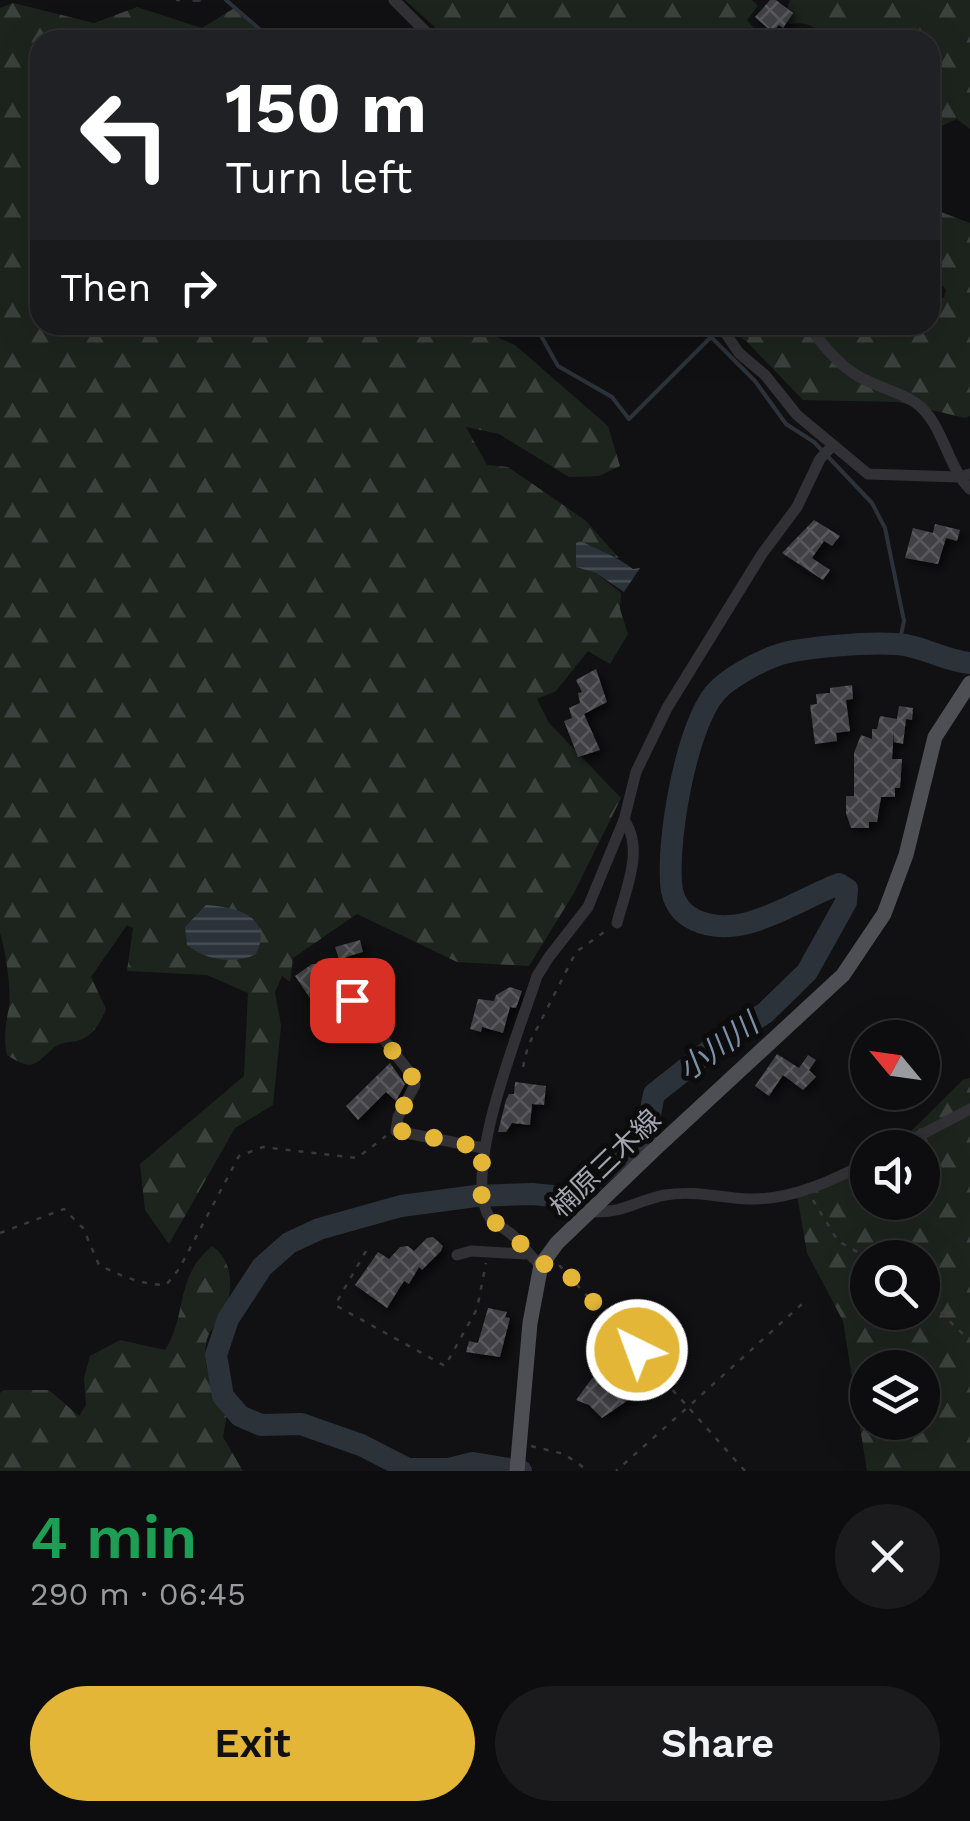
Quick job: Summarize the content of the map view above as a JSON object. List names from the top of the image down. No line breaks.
{"streets":{"main road":["楠原三木線"]},"water":["小川川"],"north":"top left","page":{"turn":["150 m","Turn left"],"then":"Then","heading":["4 min","290 m · 06:45"],"buttons":["Exit","Share"]}}
